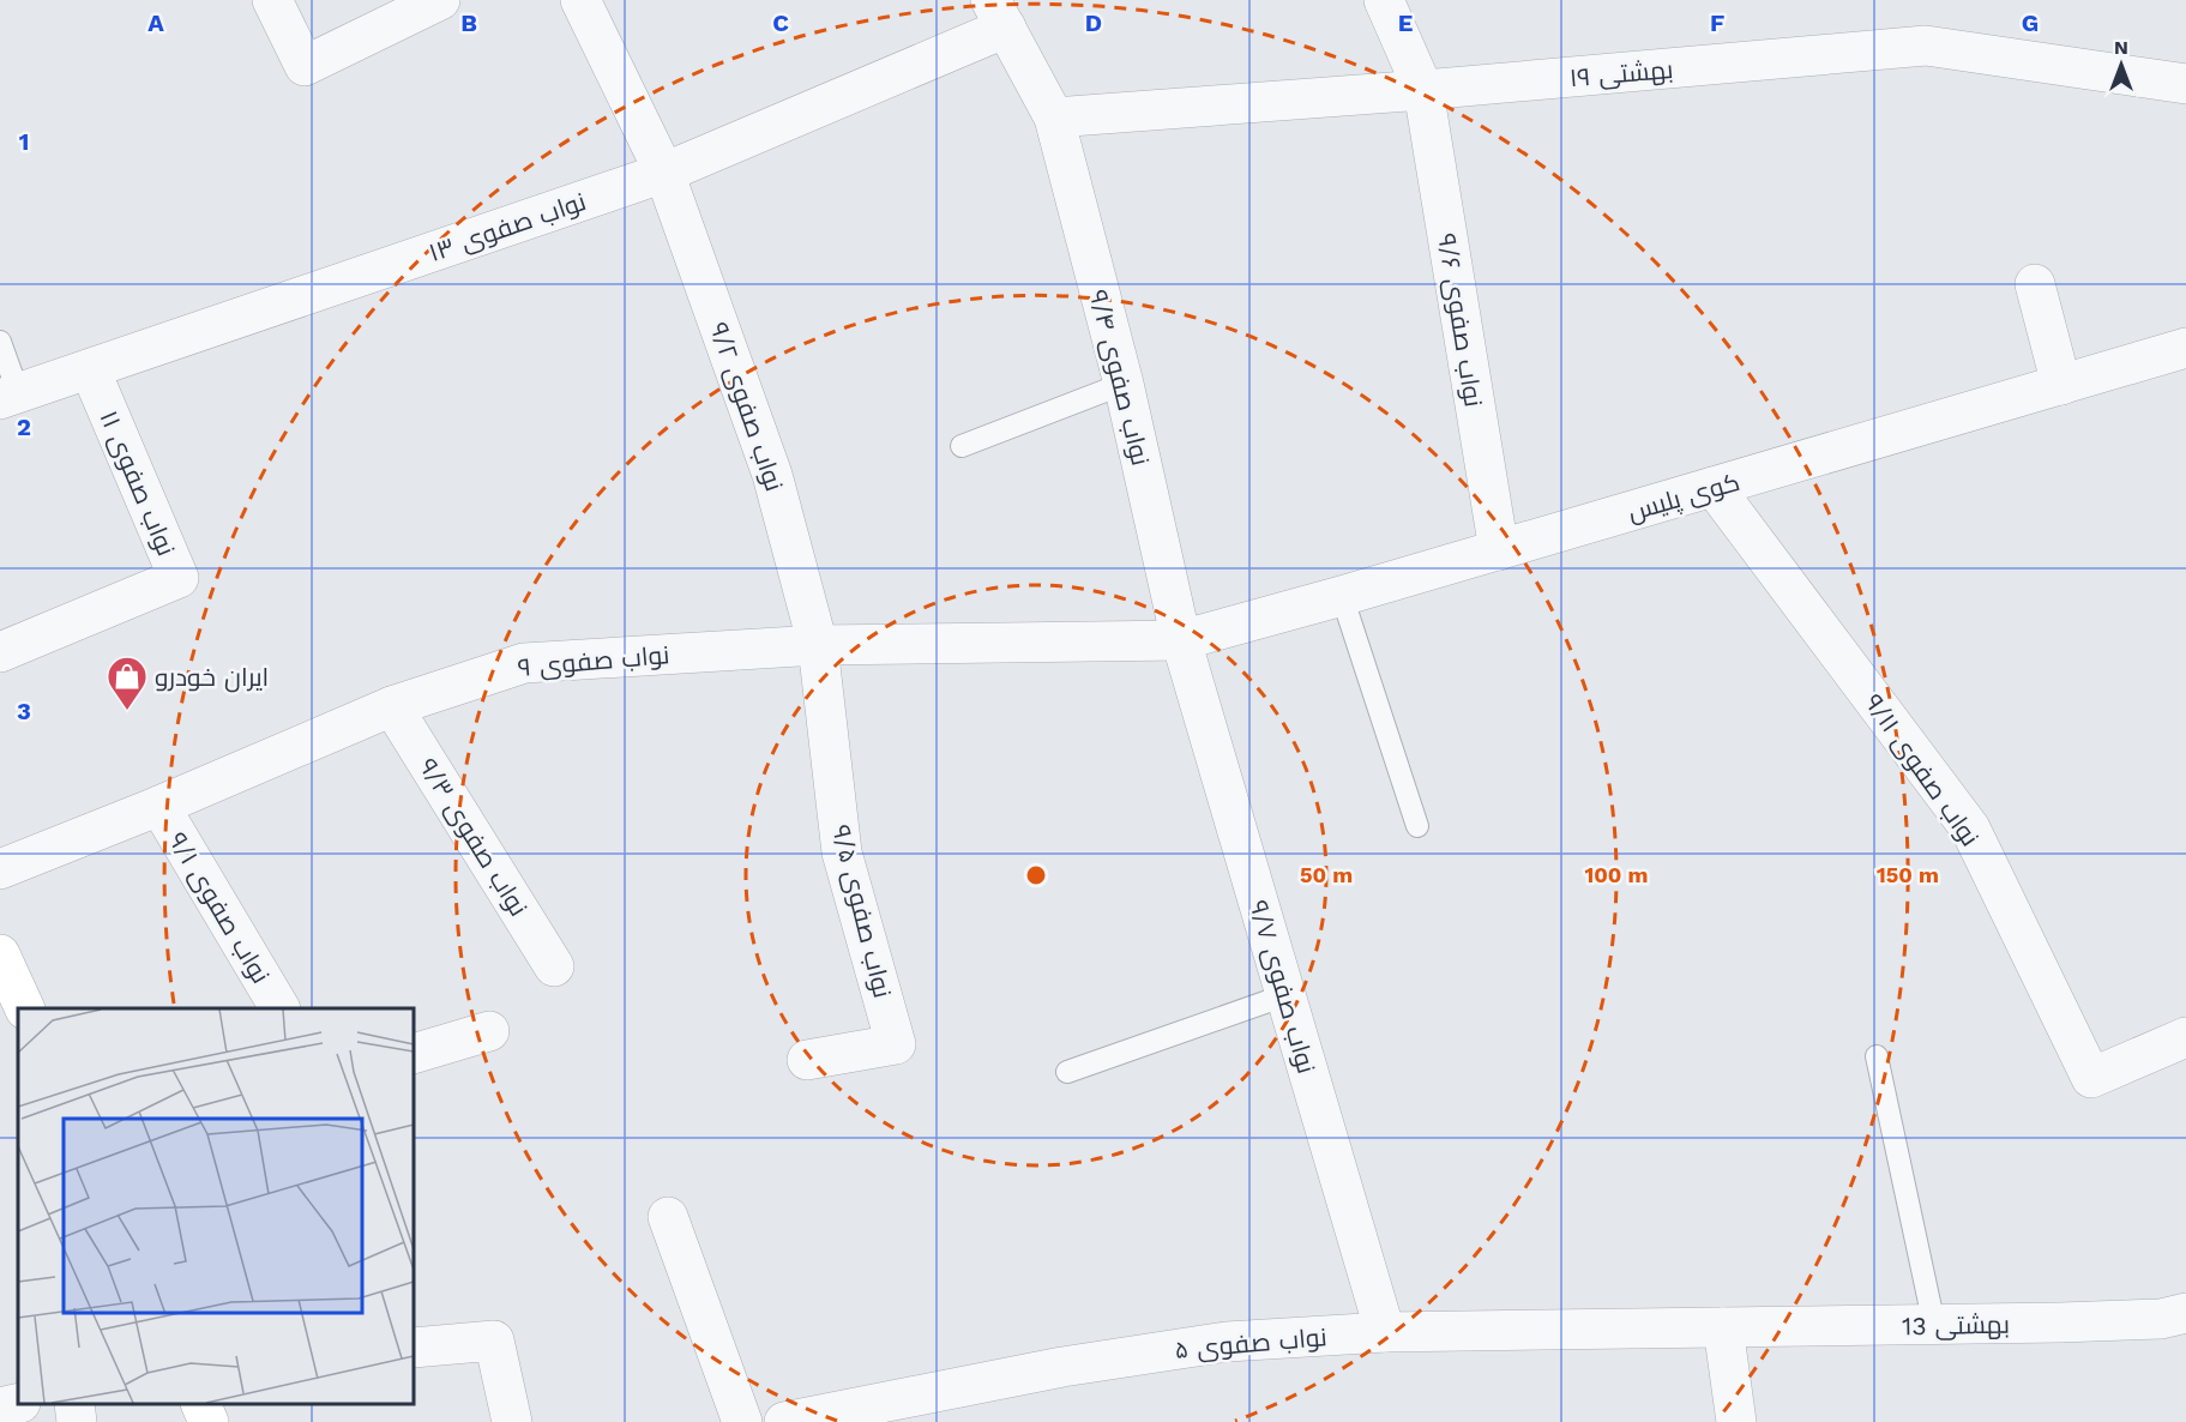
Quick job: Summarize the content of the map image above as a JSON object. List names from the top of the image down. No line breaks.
{"streets":{"street":["بهشتی ۱۹","نواب صفوی ۱۳","نواب صفوی ۹/۶","نواب صفوی ۹/۴","نواب صفوی ۹/۲","نواب صفوی ۱۱","کوی پلیس","نواب صفوی ۹","نواب صفوی ۹/۱۱","نواب صفوی ۹/۳","نواب صفوی ۹/۱","نواب صفوی ۹/۵","نواب صفوی ۹/۷","بهشتی 13","نواب صفوی ۵"]},"crossings":[["بهشتی ۱۹","نواب صفوی ۹/۶"],["بهشتی ۱۹","نواب صفوی ۹/۴"],["نواب صفوی ۱۳","نواب صفوی ۹/۴"],["نواب صفوی ۱۳","نواب صفوی ۹/۲"],["نواب صفوی ۱۳","نواب صفوی ۱۱"],["نواب صفوی ۹/۶","کوی پلیس"],["نواب صفوی ۹/۴","کوی پلیس"],["نواب صفوی ۹/۴","نواب صفوی ۹"],["نواب صفوی ۹/۴","نواب صفوی ۹/۷"],["نواب صفوی ۹/۲","نواب صفوی ۹"],["نواب صفوی ۹/۲","نواب صفوی ۹/۵"],["کوی پلیس","نواب صفوی ۹"],["کوی پلیس","نواب صفوی ۹/۱۱"],["کوی پلیس","نواب صفوی ۹/۷"],["نواب صفوی ۹","نواب صفوی ۹/۳"],["نواب صفوی ۹","نواب صفوی ۹/۱"],["نواب صفوی ۹","نواب صفوی ۹/۵"],["نواب صفوی ۹","نواب صفوی ۹/۷"],["نواب صفوی ۹/۷","نواب صفوی ۵"],["بهشتی 13","نواب صفوی ۵"]],"places":{"shop":["ایران خودرو"]},"north":"top","grid":{"columns":["A","B","C","D","E","F","G"],"rows":["1","2","3"]},"rings":["50 m","100 m","150 m"]}
